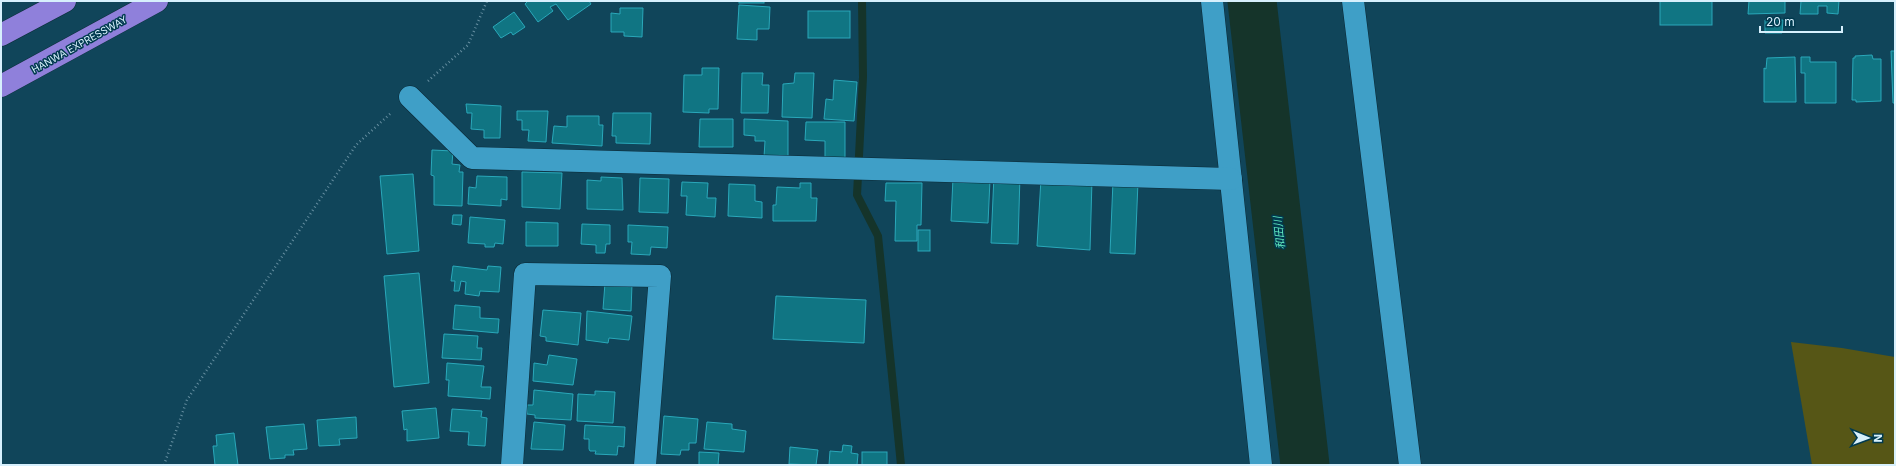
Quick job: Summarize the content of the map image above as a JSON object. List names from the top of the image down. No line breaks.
{"streets":{"highway":["HANWA EXPRESSWAY"]},"water":["和田川"],"scale_bar":"20 m","north":"right"}
